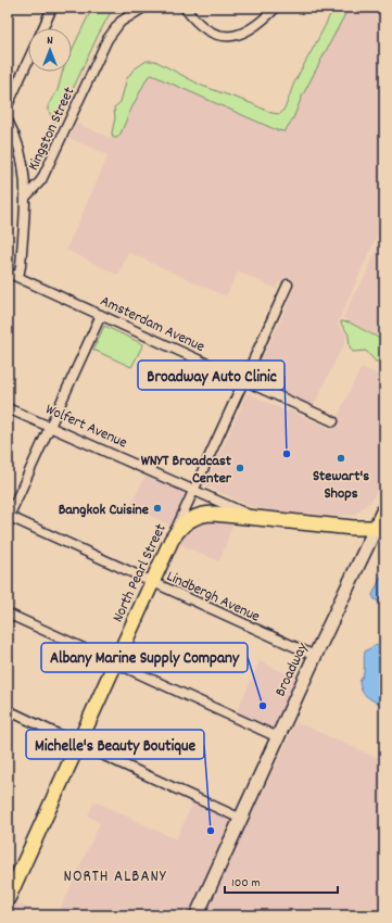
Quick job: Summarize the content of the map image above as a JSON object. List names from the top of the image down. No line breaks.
{"streets":{"main road":["Wolfert Avenue","North Pearl Street","Broadway"],"street":["Kingston Street","Amsterdam Avenue","Lindbergh Avenue"]},"crossings":[["Amsterdam Avenue","North Pearl Street"],["Wolfert Avenue","North Pearl Street"],["Wolfert Avenue","Broadway"],["North Pearl Street","Lindbergh Avenue"],["Lindbergh Avenue","Broadway"]],"districts":["NORTH ALBANY"],"places":["Broadway Auto Clinic","Stewart's Shops","WNYT Broadcast Center","Bangkok Cuisine","Albany Marine Supply Company","Michelle's Beauty Boutique"],"scale_bar":"100 m","north":"top"}
